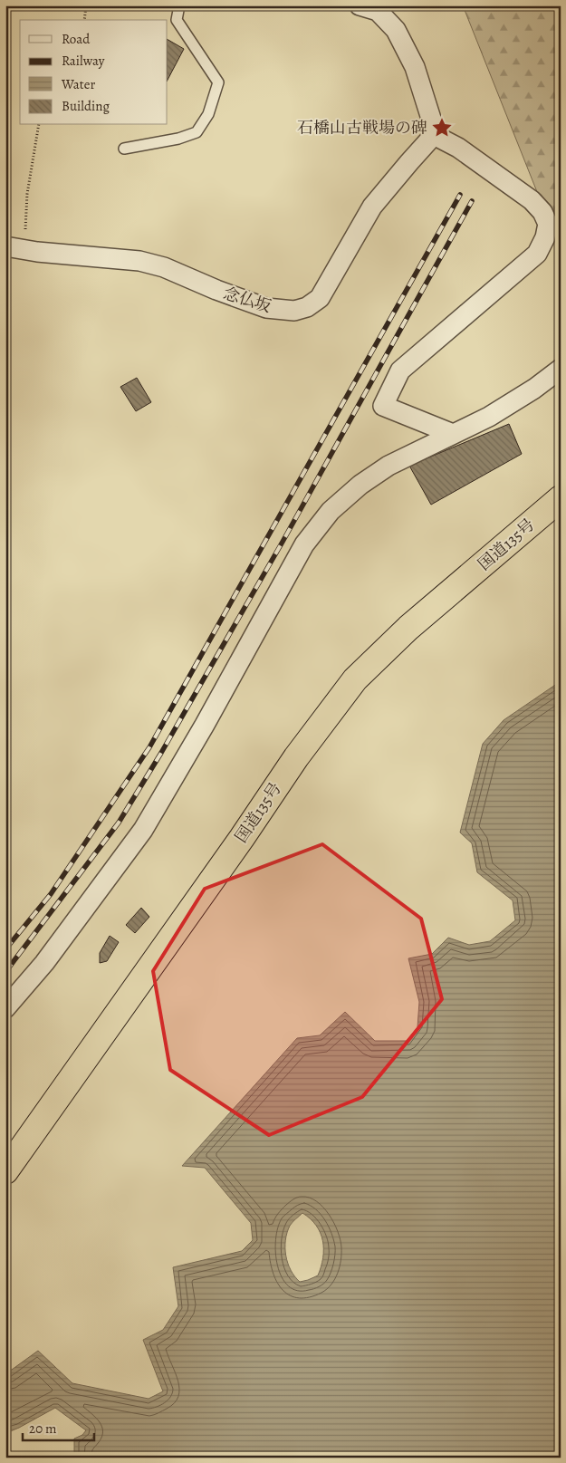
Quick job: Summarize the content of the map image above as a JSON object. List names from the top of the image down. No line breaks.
{"streets":{"highway":["国道135号"],"street":["念仏坂"]},"places":{"place":["石橋山古戦場の碑"]},"legend":["Road","Railway","Water","Building"],"scale_bar":"20 m"}
